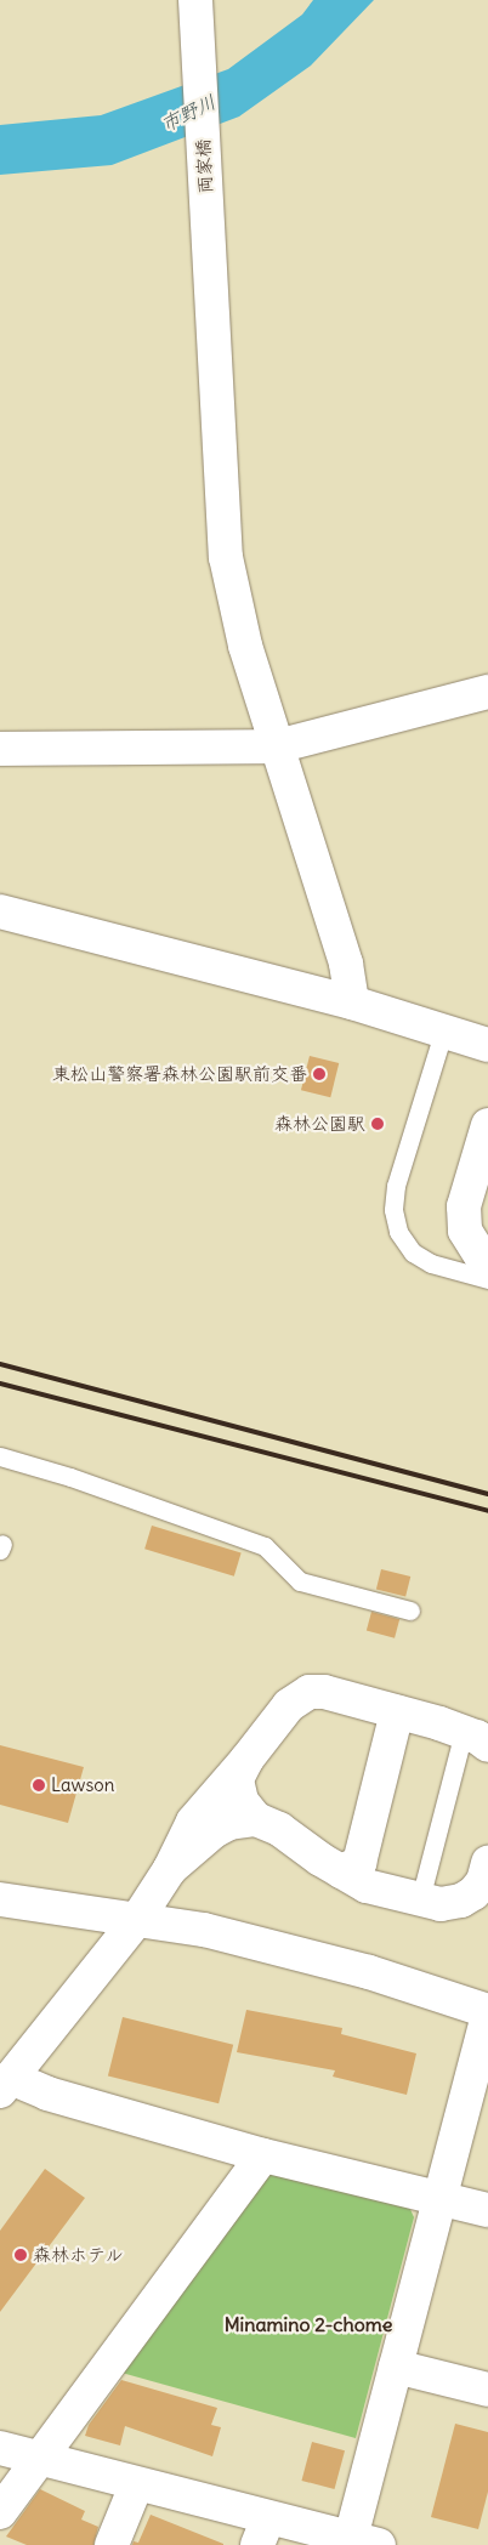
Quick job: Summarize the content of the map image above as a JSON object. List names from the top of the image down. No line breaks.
{"streets":{"street":["両家橋"]},"districts":["Minamino 2-chome"],"water":["市野川"],"places":["東松山警察署森林公園駅前交番","森林公園駅","Lawson","森林ホテル"]}
